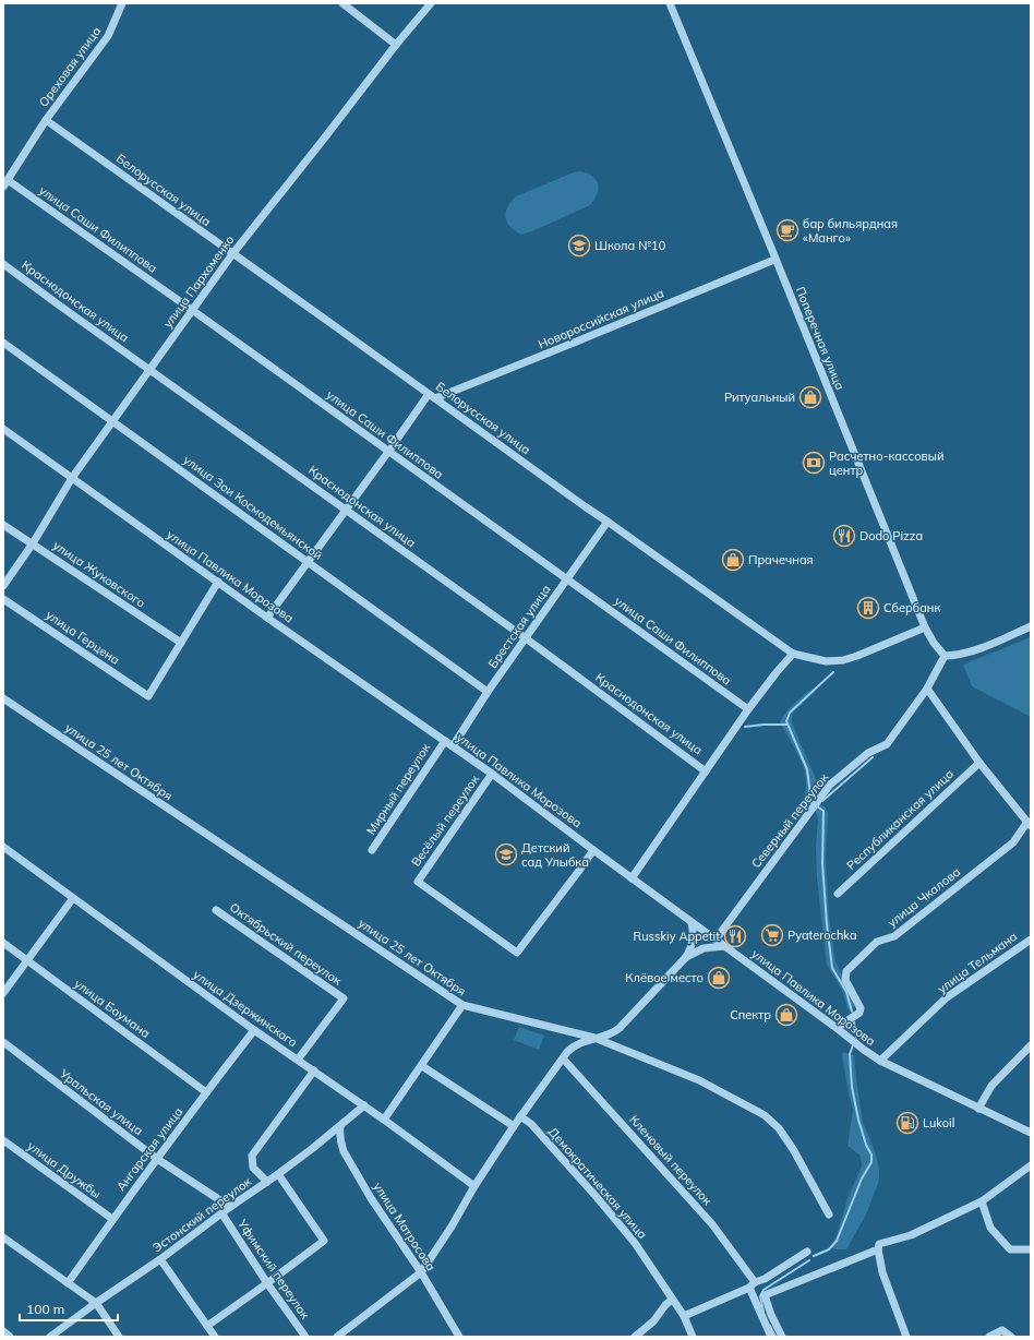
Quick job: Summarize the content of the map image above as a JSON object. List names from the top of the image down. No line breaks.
{"streets":{"street":["Ореховая улица","Белорусская улица","улица Саши Филиппова","улица Пархоменко","Краснодонская улица","Новороссийская улица","Поперечная улица","улица Зои Космодемьянской","улица Жуковского","улица Павлика Морозова","Брестская улица","улица Герцена","улица 25 лет Октября","Мирный переулок","Республиканская улица","Весёлый переулок","Северный переулок","улица Чкалова","Октябрьский переулок","улица Тельмана","улица Баумана","улица Дзержинского","Уральская улица","Ангарская улица","Кленовый переулок","улица Дружбы","Демократическая улица","Эстонский переулок","улица Матросова","Уфимский переулок"]},"crossings":[["Ореховая улица","Белорусская улица"],["Ореховая улица","улица Саши Филиппова"],["Белорусская улица","улица Пархоменко"],["Белорусская улица","Новороссийская улица"],["Белорусская улица","Поперечная улица"],["Белорусская улица","Брестская улица"],["улица Саши Филиппова","улица Пархоменко"],["улица Саши Филиппова","Брестская улица"],["улица Пархоменко","Краснодонская улица"],["улица Пархоменко","улица Зои Космодемьянской"],["улица Пархоменко","улица Жуковского"],["улица Пархоменко","улица Павлика Морозова"],["Краснодонская улица","Брестская улица"],["Новороссийская улица","Поперечная улица"],["Поперечная улица","Северный переулок"],["улица Зои Космодемьянской","Брестская улица"],["улица Жуковского","улица Герцена"],["улица Павлика Морозова","Брестская улица"],["улица Павлика Морозова","Мирный переулок"],["улица Павлика Морозова","Весёлый переулок"],["улица Павлика Морозова","Северный переулок"],["улица Павлика Морозова","улица Чкалова"],["улица Павлика Морозова","улица Тельмана"],["Октябрьский переулок","улица Дзержинского"],["улица Баумана","Ангарская улица"],["улица Дзержинского","Ангарская улица"],["улица Дзержинского","Эстонский переулок"],["Уральская улица","Ангарская улица"],["Уральская улица","Эстонский переулок"],["Ангарская улица","улица Дружбы"],["Эстонский переулок","улица Матросова"],["Эстонский переулок","Уфимский переулок"]],"places":{"cafe":["бар бильярдная «Манго»"],"school or university":["Школа №10","Детский сад Улыбка"],"shop":["Ритуальный","Прачечная","Клёвое место","Спектр"],"bank":["Расчетно-кассовый центр"],"restaurant":["Dodo Pizza","Russkiy Appetit"],"building":["Сбербанк"],"supermarket":["Pyaterochka"],"fuel station":["Lukoil"]},"scale_bar":"100 m"}
